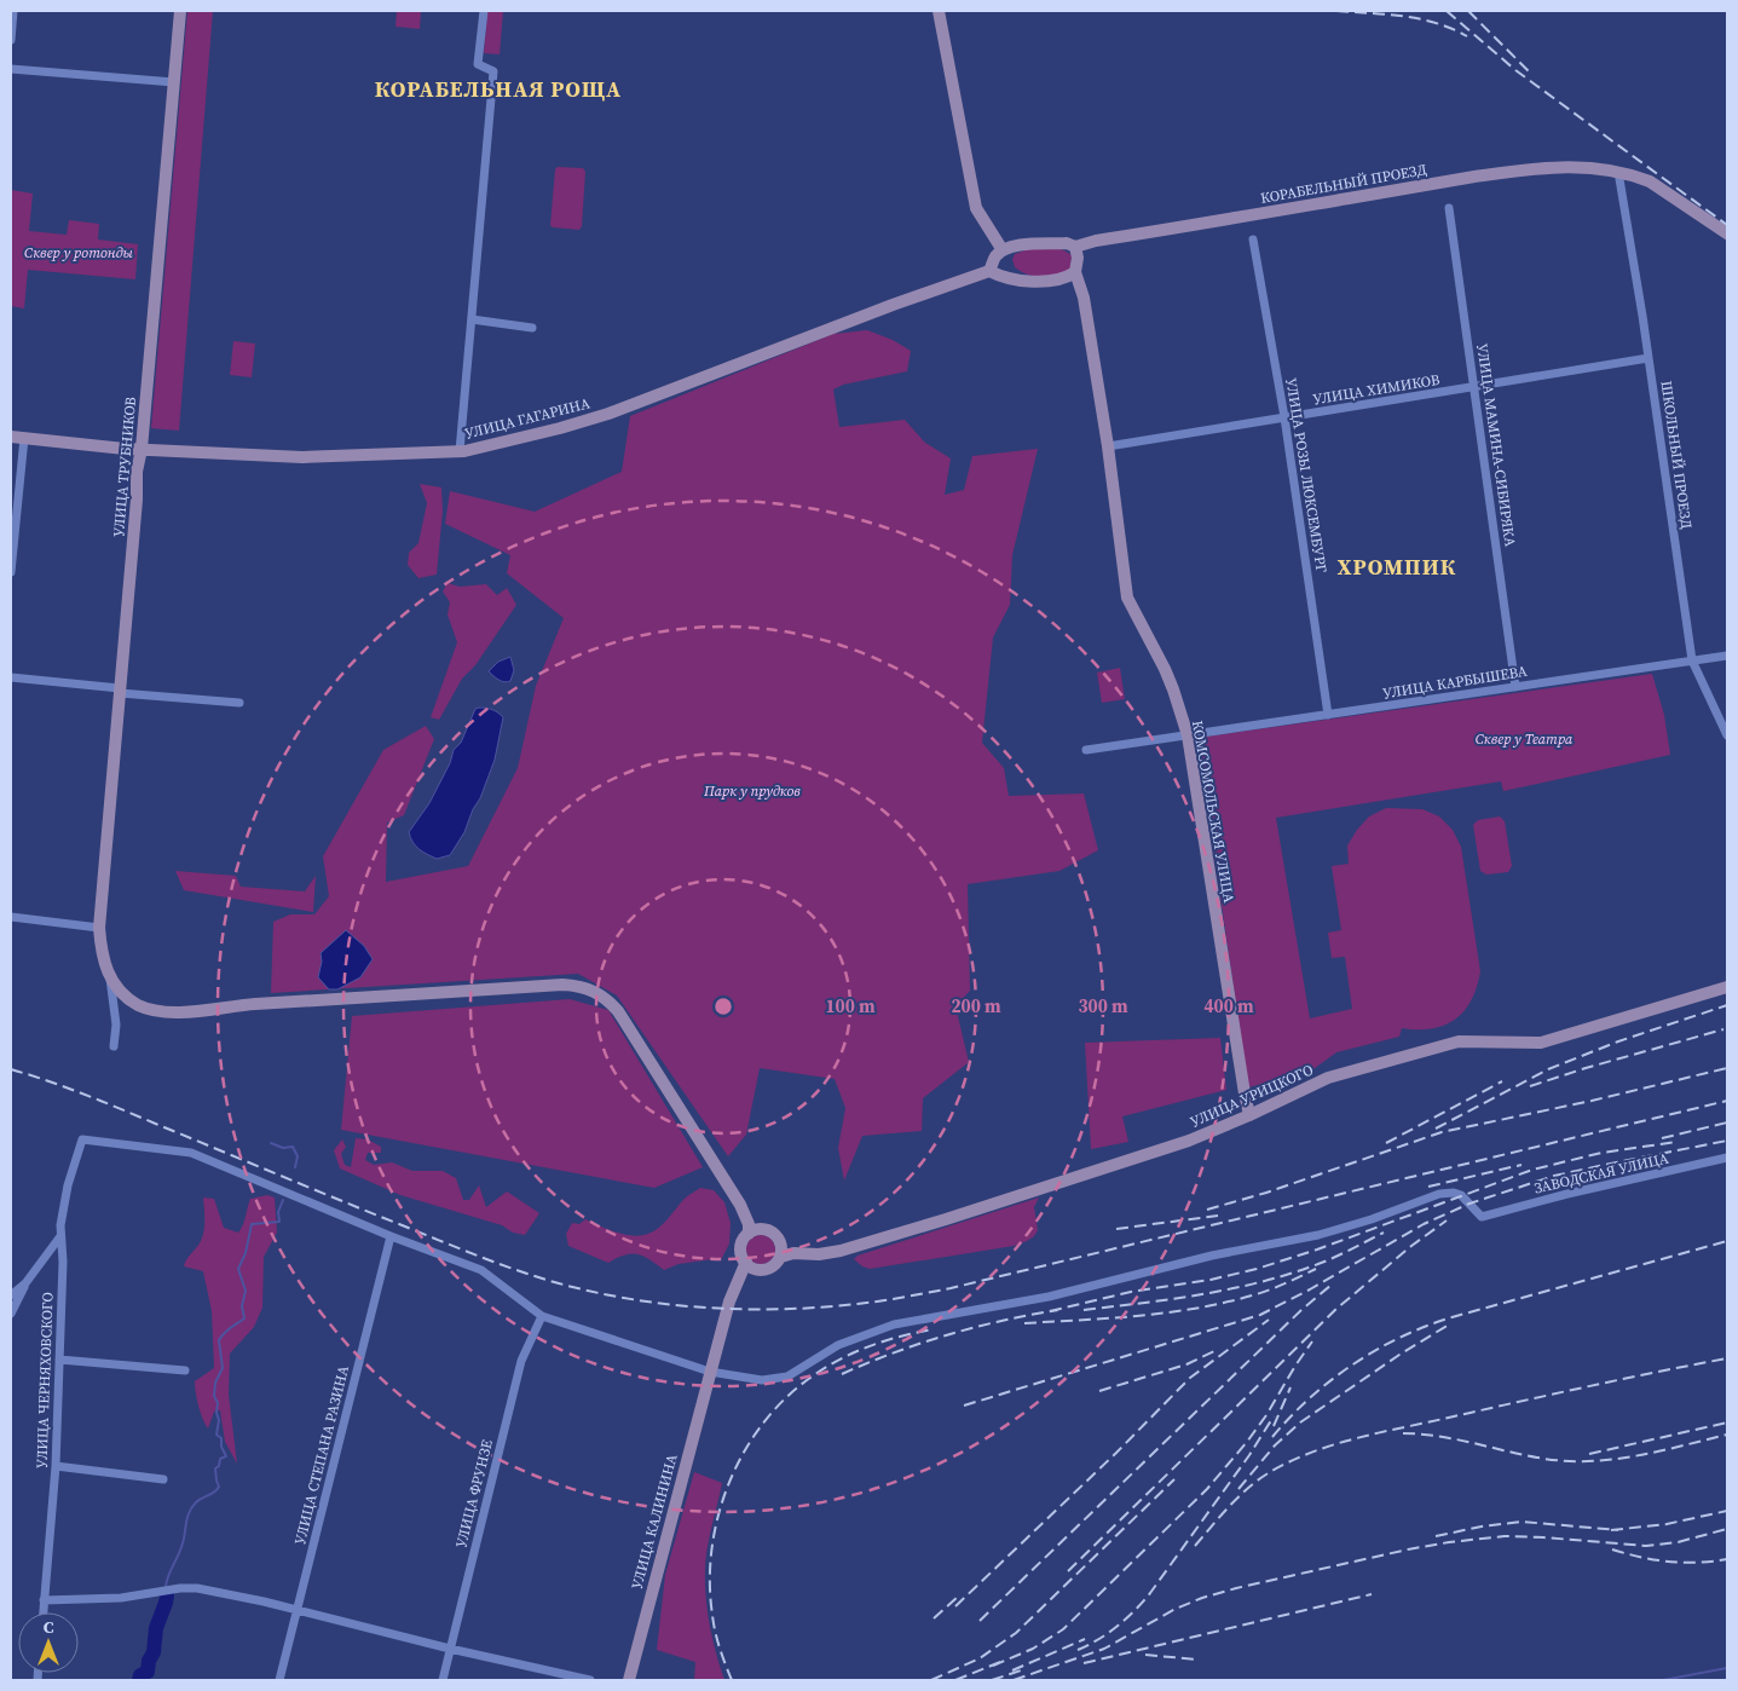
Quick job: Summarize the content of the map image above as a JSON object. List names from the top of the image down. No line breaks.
{"streets":{"street":["КОРАБЕЛЬНЫЙ ПРОЕЗД","УЛИЦА ХИМИКОВ","УЛИЦА ГАГАРИНА","УЛИЦА МАМИНА-СИБИРЯКА","ШКОЛЬНЫЙ ПРОЕЗД","УЛИЦА ТРУБНИКОВ","УЛИЦА РОЗЫ ЛЮКСЕМБУРГ","УЛИЦА КАРБЫШЕВА","КОМСОМОЛЬСКАЯ УЛИЦА","УЛИЦА УРИЦКОГО","ЗАВОДСКАЯ УЛИЦА","УЛИЦА ЧЕРНЯХОВСКОГО","УЛИЦА СТЕПАНА РАЗИНА","УЛИЦА ФРУНЗЕ","УЛИЦА КАЛИНИНА"]},"crossings":[["КОРАБЕЛЬНЫЙ ПРОЕЗД","ШКОЛЬНЫЙ ПРОЕЗД"],["КОРАБЕЛЬНЫЙ ПРОЕЗД","КОМСОМОЛЬСКАЯ УЛИЦА"],["УЛИЦА ХИМИКОВ","УЛИЦА МАМИНА-СИБИРЯКА"],["УЛИЦА ХИМИКОВ","ШКОЛЬНЫЙ ПРОЕЗД"],["УЛИЦА ХИМИКОВ","УЛИЦА РОЗЫ ЛЮКСЕМБУРГ"],["УЛИЦА ХИМИКОВ","КОМСОМОЛЬСКАЯ УЛИЦА"],["УЛИЦА ГАГАРИНА","УЛИЦА ТРУБНИКОВ"],["УЛИЦА МАМИНА-СИБИРЯКА","УЛИЦА КАРБЫШЕВА"],["ШКОЛЬНЫЙ ПРОЕЗД","УЛИЦА КАРБЫШЕВА"],["УЛИЦА РОЗЫ ЛЮКСЕМБУРГ","УЛИЦА КАРБЫШЕВА"],["УЛИЦА КАРБЫШЕВА","КОМСОМОЛЬСКАЯ УЛИЦА"],["КОМСОМОЛЬСКАЯ УЛИЦА","УЛИЦА УРИЦКОГО"],["УЛИЦА УРИЦКОГО","УЛИЦА КАЛИНИНА"],["ЗАВОДСКАЯ УЛИЦА","УЛИЦА КАЛИНИНА"],["УЛИЦА ЧЕРНЯХОВСКОГО","УЛИЦА СТЕПАНА РАЗИНА"]],"districts":["КОРАБЕЛЬНАЯ РОЩА","ХРОМПИК"],"parks":["Сквер у ротонды","Сквер у Театра","Парк у прудков"],"north":"top","rings":["100 m","200 m","300 m","400 m"]}
